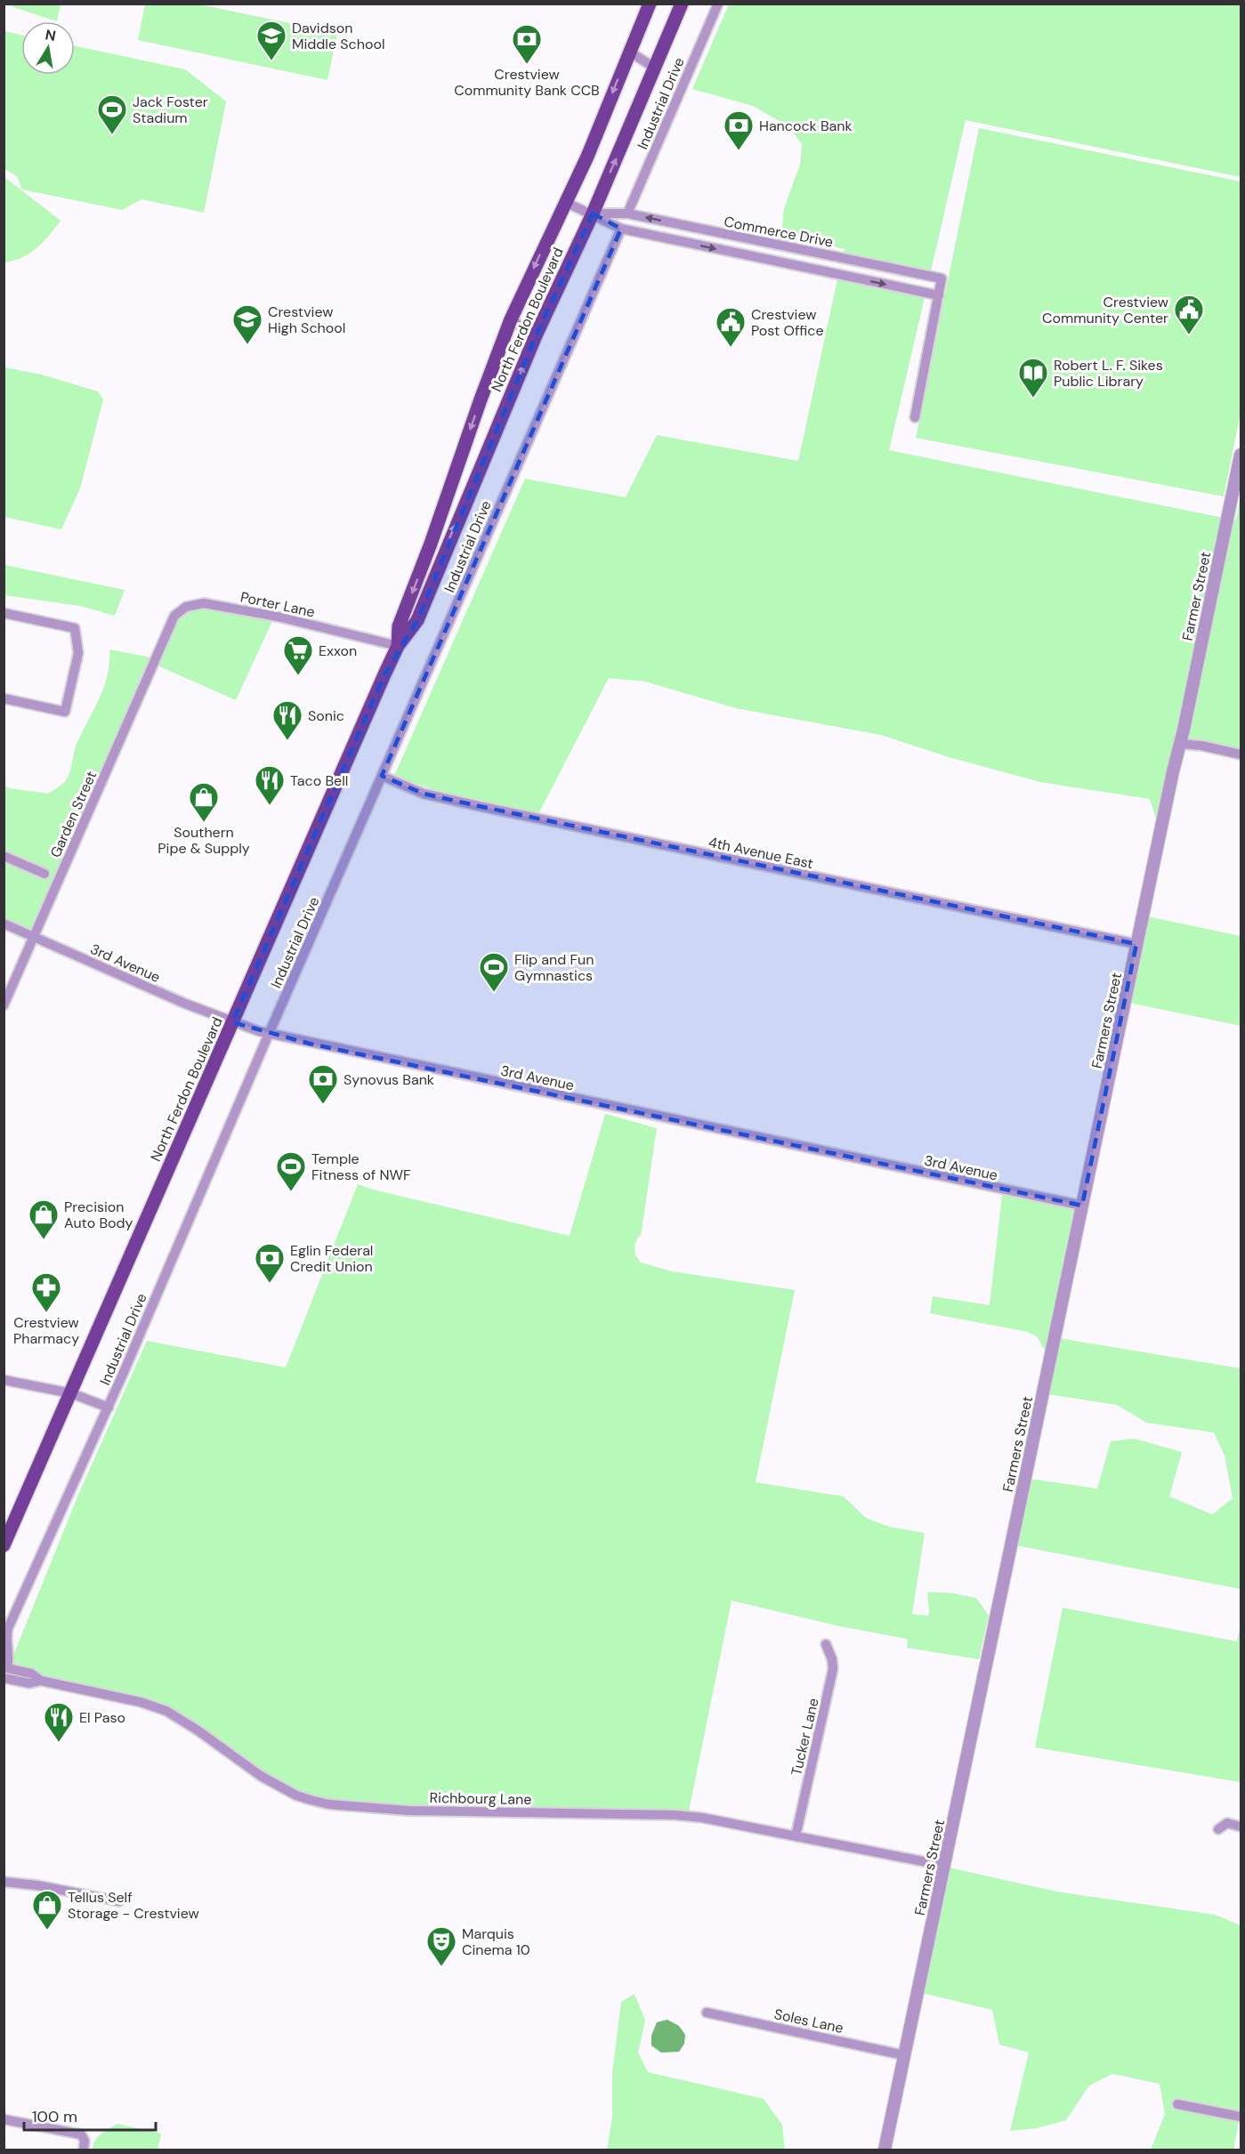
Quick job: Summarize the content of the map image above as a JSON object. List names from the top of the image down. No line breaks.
{"streets":{"main road":["North Ferdon Boulevard"],"street":["Industrial Drive","Commerce Drive","Farmer Street","Porter Lane","Garden Street","4th Avenue East","3rd Avenue","Farmers Street","Tucker Lane","Richbourg Lane","Soles Lane"]},"crossings":[["Industrial Drive","Commerce Drive"],["Industrial Drive","4th Avenue East"],["Industrial Drive","3rd Avenue"],["Industrial Drive","Richbourg Lane"],["Commerce Drive","North Ferdon Boulevard"],["North Ferdon Boulevard","Porter Lane"],["North Ferdon Boulevard","3rd Avenue"],["Farmer Street","Farmers Street"],["Porter Lane","Garden Street"],["Garden Street","3rd Avenue"],["4th Avenue East","Farmers Street"],["3rd Avenue","Farmers Street"],["Farmers Street","Richbourg Lane"],["Farmers Street","Soles Lane"],["Tucker Lane","Richbourg Lane"]],"places":{"school or university":["Davidson Middle School","Crestview High School"],"bank":["Crestview Community Bank CCB","Hancock Bank","Synovus Bank","Eglin Federal Credit Union"],"sports":["Jack Foster Stadium","Flip and Fun Gymnastics","Temple Fitness of NWF"],"public building":["Crestview Community Center","Crestview Post Office"],"library":["Robert L. F. Sikes Public Library"],"supermarket":["Exxon"],"restaurant":["Sonic","Taco Bell","El Paso"],"shop":["Southern Pipe & Supply","Precision Auto Body","Tellus Self Storage - Crestview"],"pharmacy":["Crestview Pharmacy"],"theatre":["Marquis Cinema 10"]},"scale_bar":"100 m","north":"top"}
